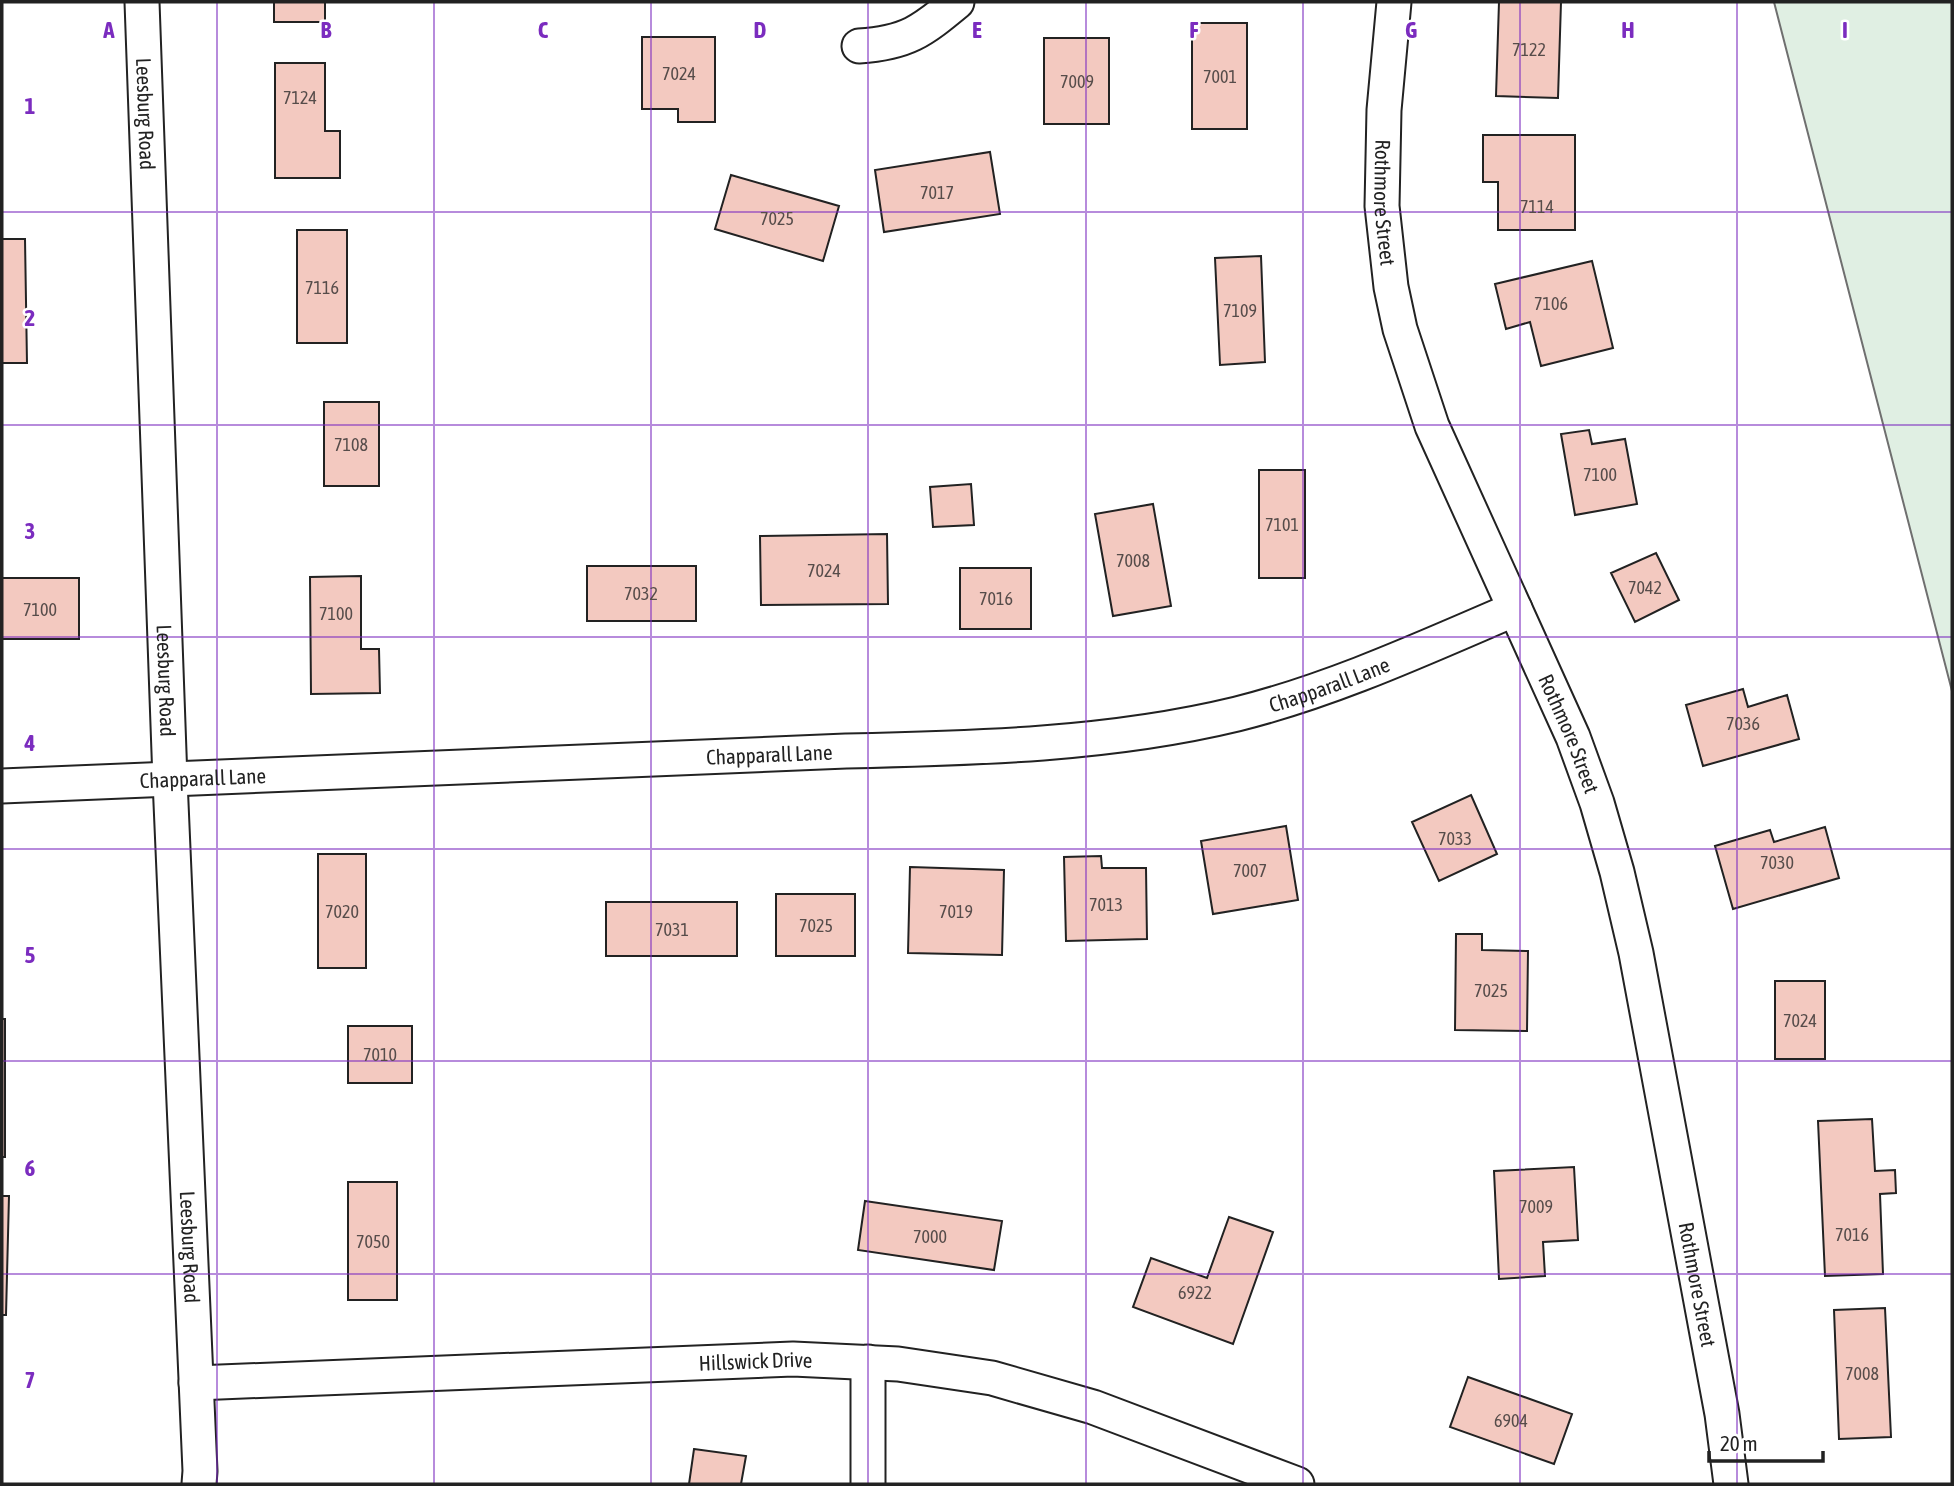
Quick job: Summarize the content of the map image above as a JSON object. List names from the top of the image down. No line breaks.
{"streets":{"street":["Leesburg Road","Rothmore Street","Chapparall Lane","Hillswick Drive"]},"crossings":[["Leesburg Road","Chapparall Lane"],["Leesburg Road","Hillswick Drive"],["Rothmore Street","Chapparall Lane"]],"house_numbers":["7122","7024","7001","7009","7124","7017","7114","7025","7116","7106","7109","7108","7100","7101","7008","7024","7042","7032","7016","7100","7100","7036","7033","7030","7007","7013","7020","7019","7025","7031","7025","7024","7010","7009","7016","7000","7050","6922","7008","6904"],"scale_bar":"20 m","grid":{"columns":["A","B","C","D","E","F","G","H","I"],"rows":["1","2","3","4","5","6","7"]}}
